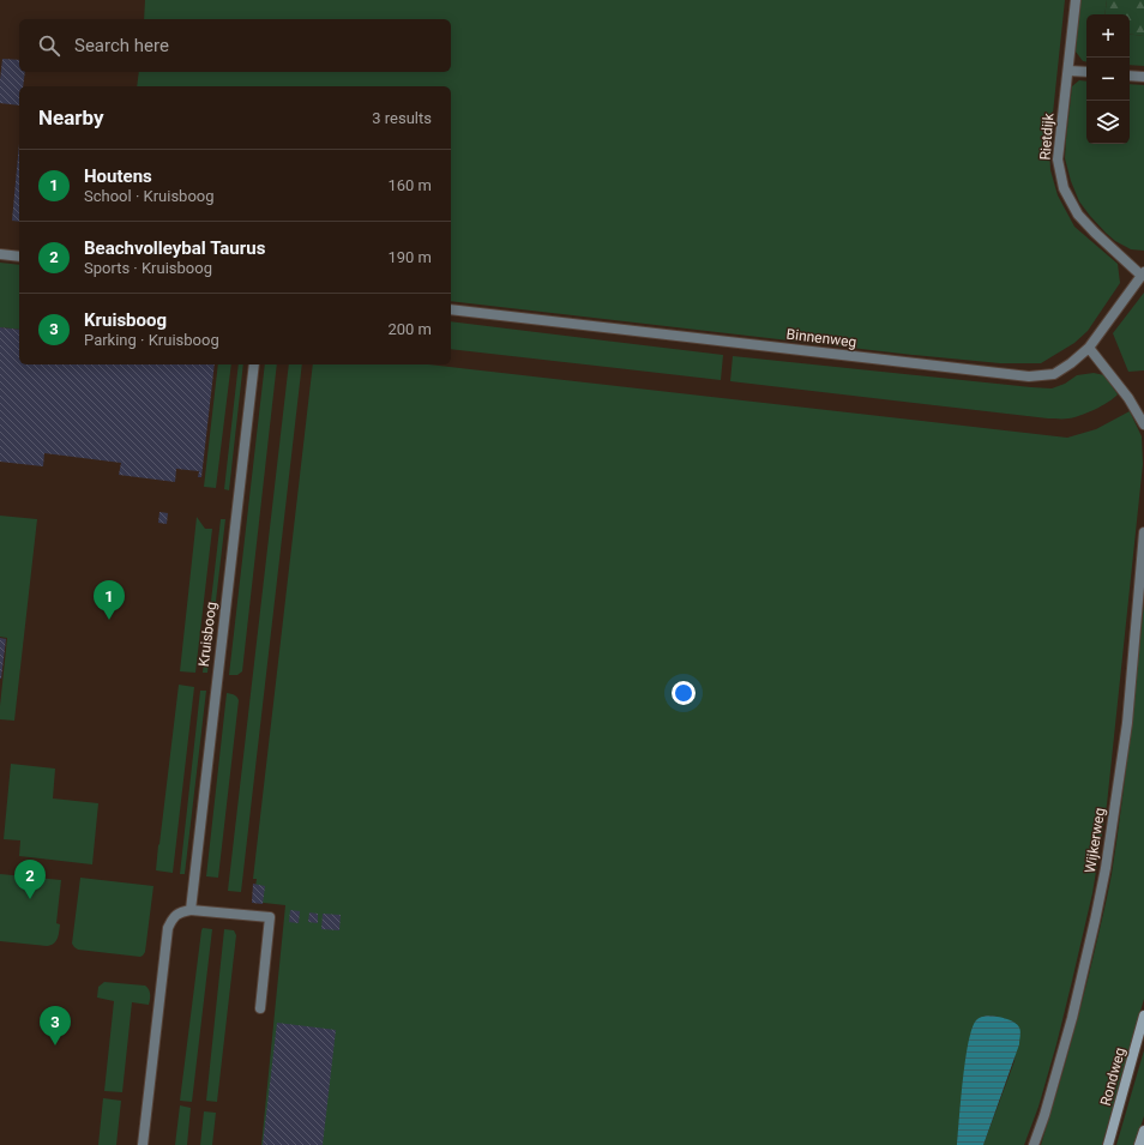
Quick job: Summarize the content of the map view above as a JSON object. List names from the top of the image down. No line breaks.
{"streets":{"main road":["Rondweg"],"street":["Rietdijk","Binnenweg","Kruisboog","Wijkerweg"]},"crossings":[["Rietdijk","Binnenweg"]],"page":{"map_buttons":["+","−"],"search":"Search here","heading":["Nearby","3 results"],"list":[{"mark":"1","name":"Houtens","note":"School · Kruisboog","value":"160 m"},{"mark":"2","name":"Beachvolleybal Taurus","note":"Sports · Kruisboog","value":"190 m"},{"mark":"3","name":"Kruisboog","note":"Parking · Kruisboog","value":"200 m"}],"pins":["1","2","3"]}}
